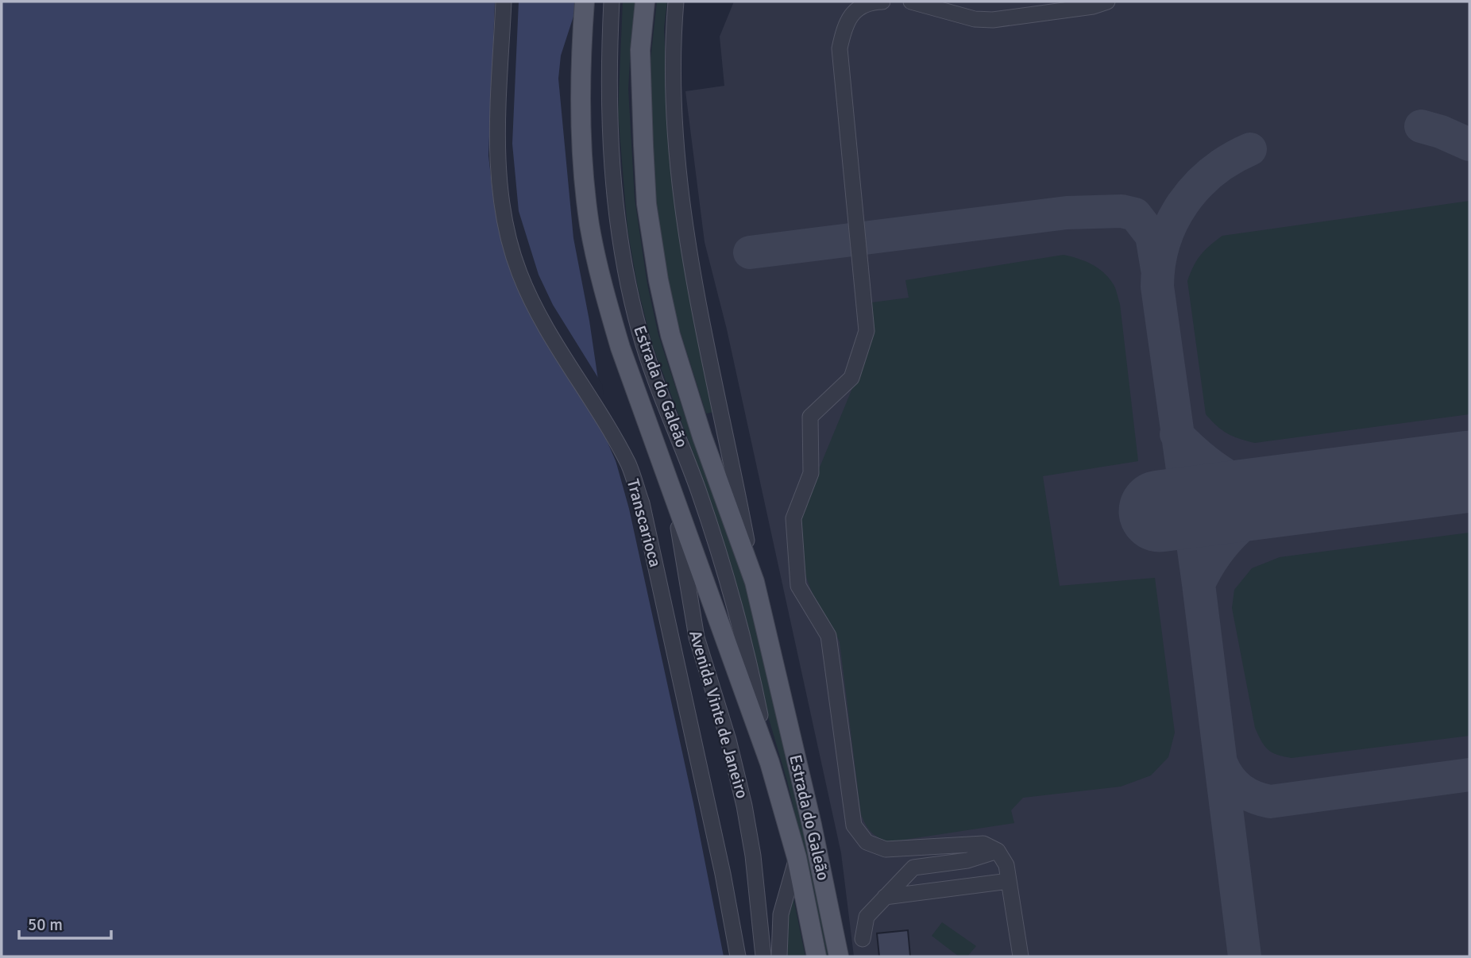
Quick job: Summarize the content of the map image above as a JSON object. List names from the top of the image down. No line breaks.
{"streets":{"main road":["Estrada do Galeão"],"street":["Transcarioca","Avenida Vinte de Janeiro"]},"crossings":[["Estrada do Galeão","Avenida Vinte de Janeiro"]],"scale_bar":"50 m"}
